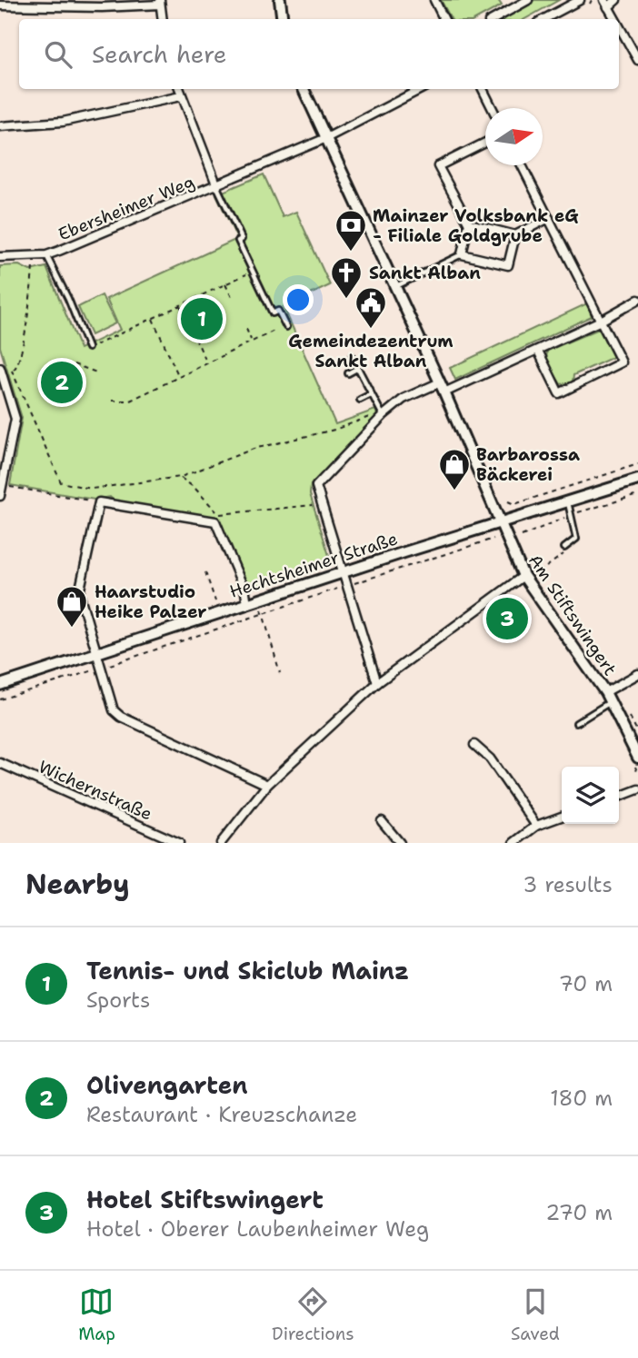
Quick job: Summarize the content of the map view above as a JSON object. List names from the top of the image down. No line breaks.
{"streets":{"street":["Ebersheimer Weg","Hechtsheimer Straße","Am Stiftswingert","Wichernstraße"]},"crossings":[["Ebersheimer Weg","Am Stiftswingert"],["Hechtsheimer Straße","Am Stiftswingert"]],"places":{"bank":["Mainzer Volksbank eG - Filiale Goldgrube"],"church":["Sankt Alban"],"public building":["Gemeindezentrum Sankt Alban"],"shop":["Barbarossa Bäckerei","Haarstudio Heike Palzer"]},"north":"right","page":{"search":"Search here","pins":["1","2","3"],"heading":["Nearby","3 results"],"list":[{"mark":"1","name":"Tennis- und Skiclub Mainz","note":"Sports","value":"70 m"},{"mark":"2","name":"Olivengarten","note":"Restaurant · Kreuzschanze","value":"180 m"},{"mark":"3","name":"Hotel Stiftswingert","note":"Hotel · Oberer Laubenheimer Weg","value":"270 m"}],"nav":["Map","Directions","Saved"]}}
